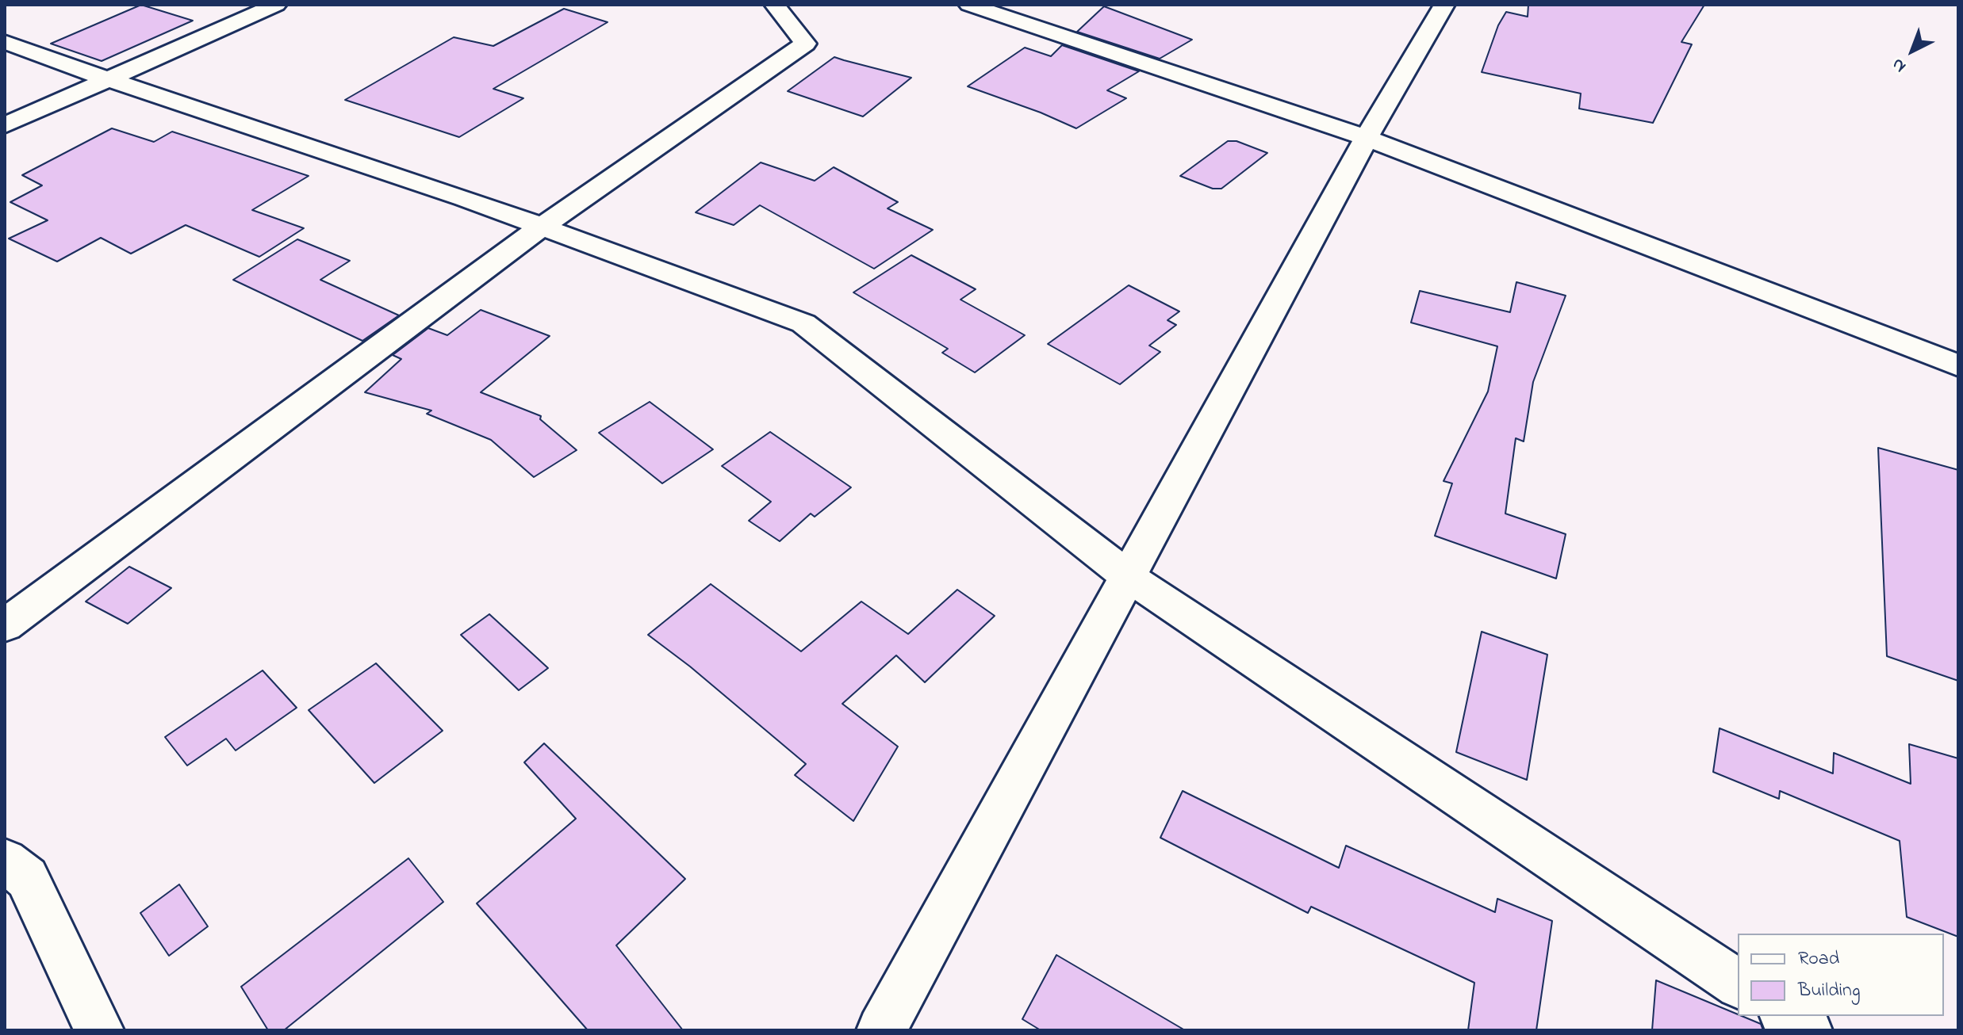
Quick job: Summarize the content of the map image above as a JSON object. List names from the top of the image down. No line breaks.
{"legend":["Road","Building"],"north":"bottom left"}
